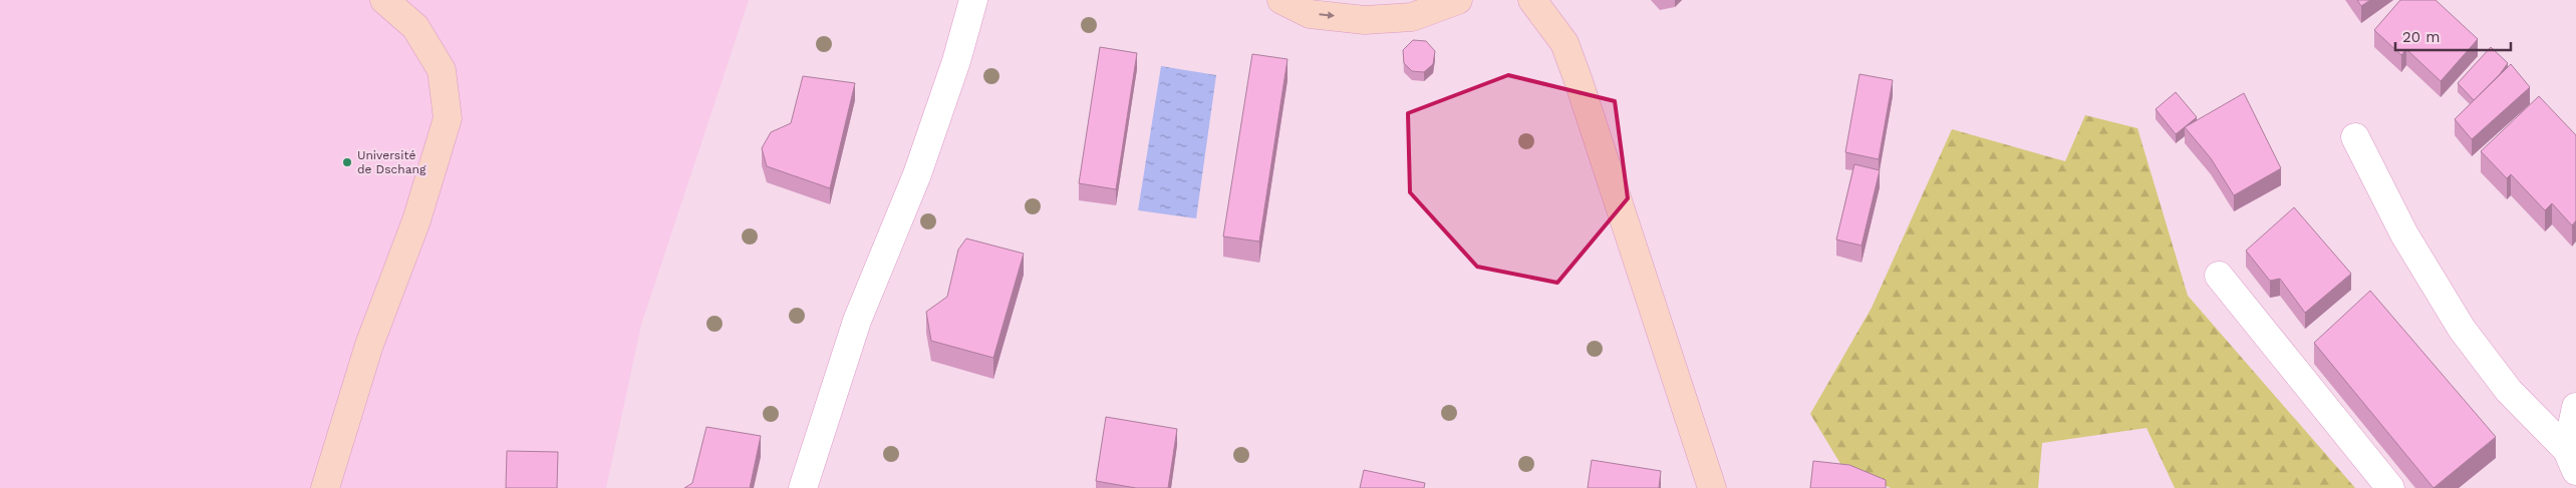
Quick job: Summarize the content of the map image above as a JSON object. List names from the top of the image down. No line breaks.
{"places":["Université de Dschang"],"scale_bar":"20 m"}
